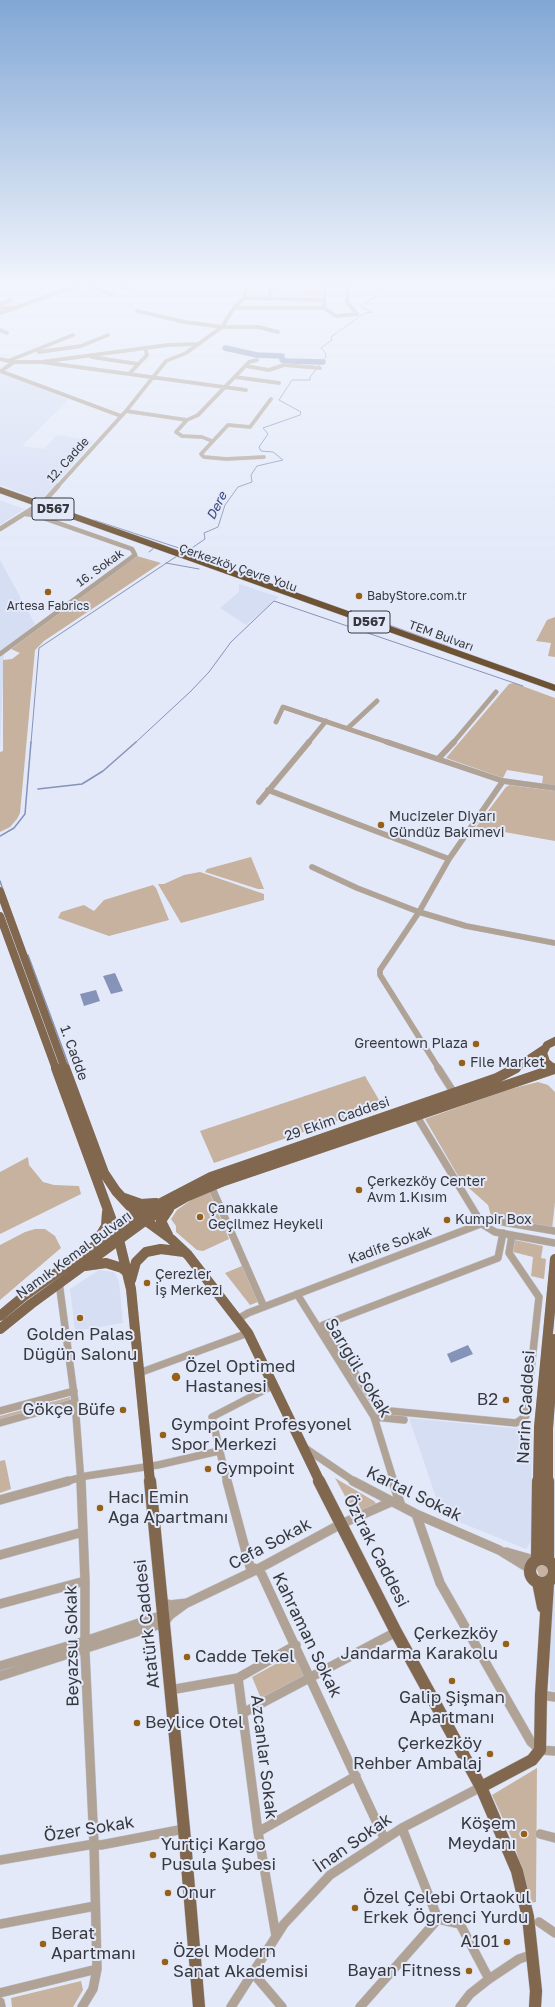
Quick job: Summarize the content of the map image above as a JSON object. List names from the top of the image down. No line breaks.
{"streets":{"highway":["D567","Çerkezköy Çevre Yolu","TEM Bulvarı"],"main road":["1. Cadde","29 Ekim Caddesi","Namık Kemal Bulvarı","Narin Caddesi","Öztrak Caddesi","Atatürk Caddesi"],"street":["12. Cadde","16. Sokak","Kadife Sokak","Sarıgül Sokak","Kartal Sokak","Cefa Sokak","Kahraman Sokak","Beyazsu Sokak","Azcanlar Sokak","Özer Sokak","İnan Sokak"]},"crossings":[["12. Cadde","D567"],["12. Cadde","16. Sokak"],["12. Cadde","Çerkezköy Çevre Yolu"],["D567","Çerkezköy Çevre Yolu"],["Çerkezköy Çevre Yolu","TEM Bulvarı"],["1. Cadde","29 Ekim Caddesi"],["1. Cadde","Namık Kemal Bulvarı"],["1. Cadde","Öztrak Caddesi"],["1. Cadde","Atatürk Caddesi"],["29 Ekim Caddesi","Namık Kemal Bulvarı"],["29 Ekim Caddesi","Öztrak Caddesi"],["Kadife Sokak","Sarıgül Sokak"],["Kadife Sokak","Öztrak Caddesi"],["Namık Kemal Bulvarı","Öztrak Caddesi"],["Namık Kemal Bulvarı","Atatürk Caddesi"],["Namık Kemal Bulvarı","Beyazsu Sokak"],["Sarıgül Sokak","Kartal Sokak"],["Narin Caddesi","Kartal Sokak"],["Kartal Sokak","Cefa Sokak"],["Kartal Sokak","Öztrak Caddesi"],["Cefa Sokak","Öztrak Caddesi"],["Cefa Sokak","Atatürk Caddesi"],["Cefa Sokak","Kahraman Sokak"],["Öztrak Caddesi","Kahraman Sokak"],["Öztrak Caddesi","İnan Sokak"],["Atatürk Caddesi","Özer Sokak"],["Kahraman Sokak","İnan Sokak"],["Beyazsu Sokak","Özer Sokak"],["Azcanlar Sokak","İnan Sokak"]],"water":["Dere"],"places":["Artesa Fabrics","BabyStore.com.tr","Mucizeler Diyarı Gündüz Bakımevi","Greentown Plaza","File Market","Çerkezköy Center Avm 1.Kısım","Çanakkale Geçilmez Heykeli","Kumpir Box","Çerezler İş Merkezi","Golden Palas Düğün Salonu","Özel Optimed Hastanesi","B2","Gökçe Büfe","Gympoint Profesyonel Spor Merkezi","Gympoint","Hacı Emin Ağa Apartmanı","Çerkezköy Jandarma Karakolu","Cadde Tekel","Galip Şişman Apartmanı","Beylice Otel","Çerkezköy Rehber Ambalaj","Köşem Meydanı","Yurtiçi Kargo Pusula Şubesi","Onur","Özel Çelebi Ortaokul Erkek Öğrenci Yurdu","A101","Berat Apartmanı","Özel Modern Sanat Akademisi","Bayan Fitness"]}
